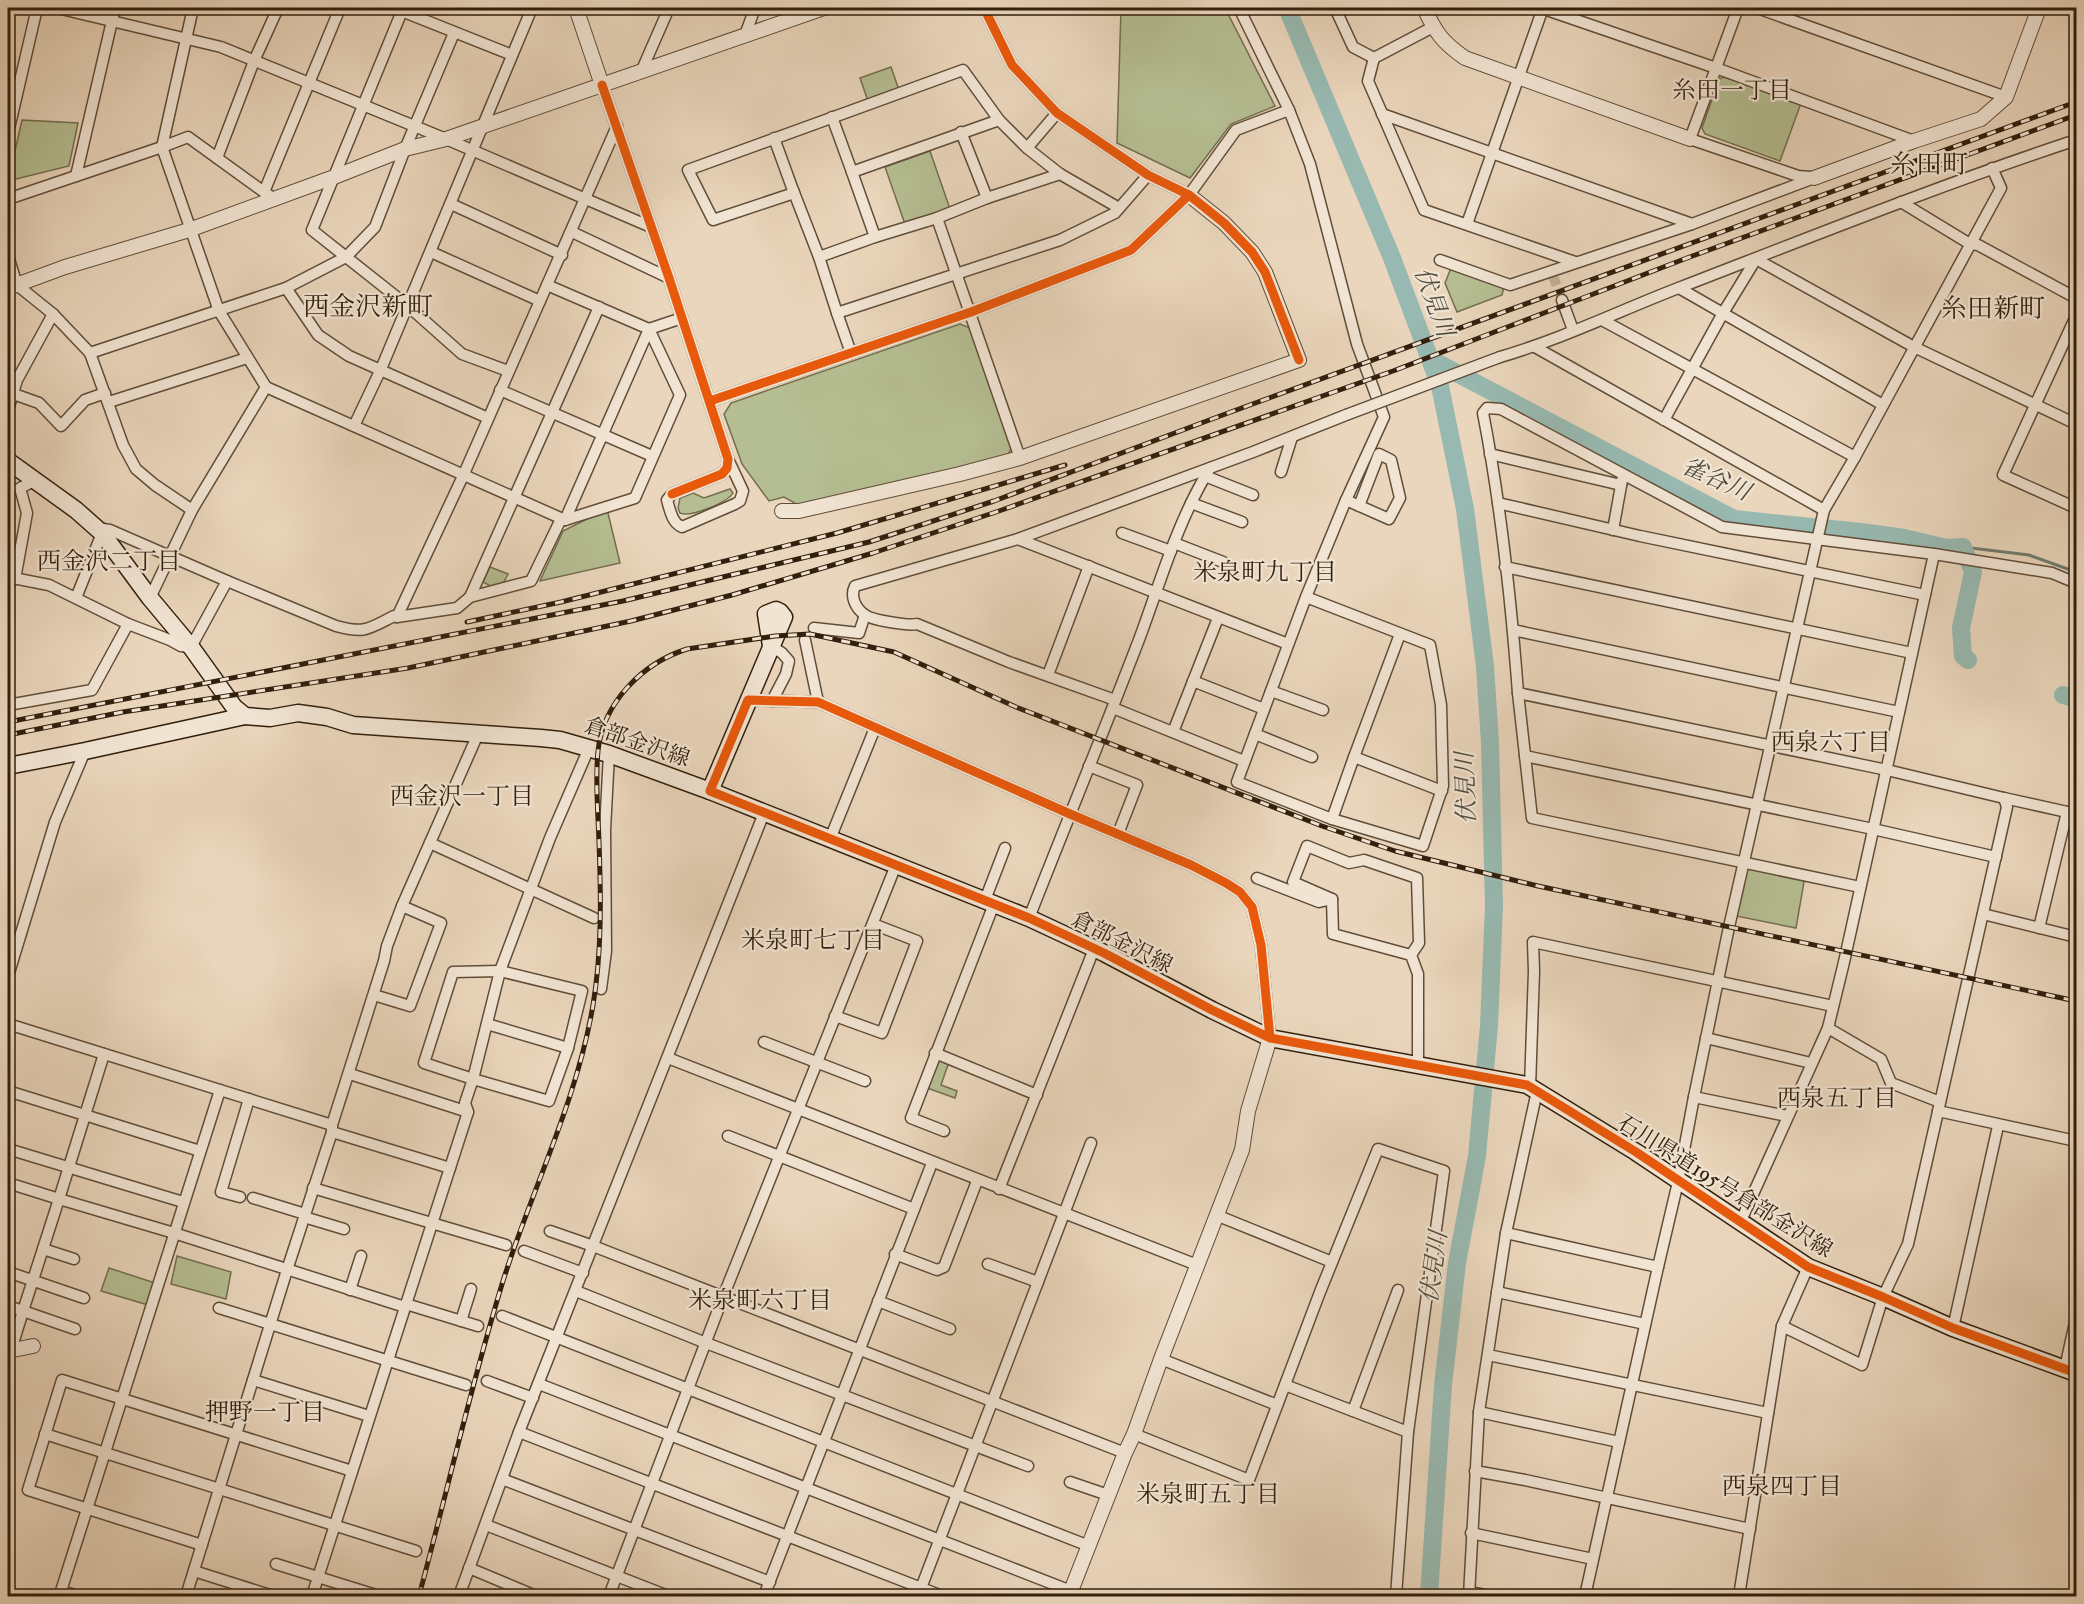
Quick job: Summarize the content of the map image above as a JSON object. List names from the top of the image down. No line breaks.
{"streets":{"main road":["倉部金沢線","石川県道195号倉部金沢線"]},"crossings":[["倉部金沢線","石川県道195号倉部金沢線"]],"districts":["糸田一丁目","糸田町","西金沢新町","糸田新町","西金沢二丁目","米泉町九丁目","西泉六丁目","西金沢一丁目","米泉町七丁目","西泉五丁目","米泉町六丁目","押野一丁目","西泉四丁目","米泉町五丁目"],"water":["伏見川","雀谷川"]}
